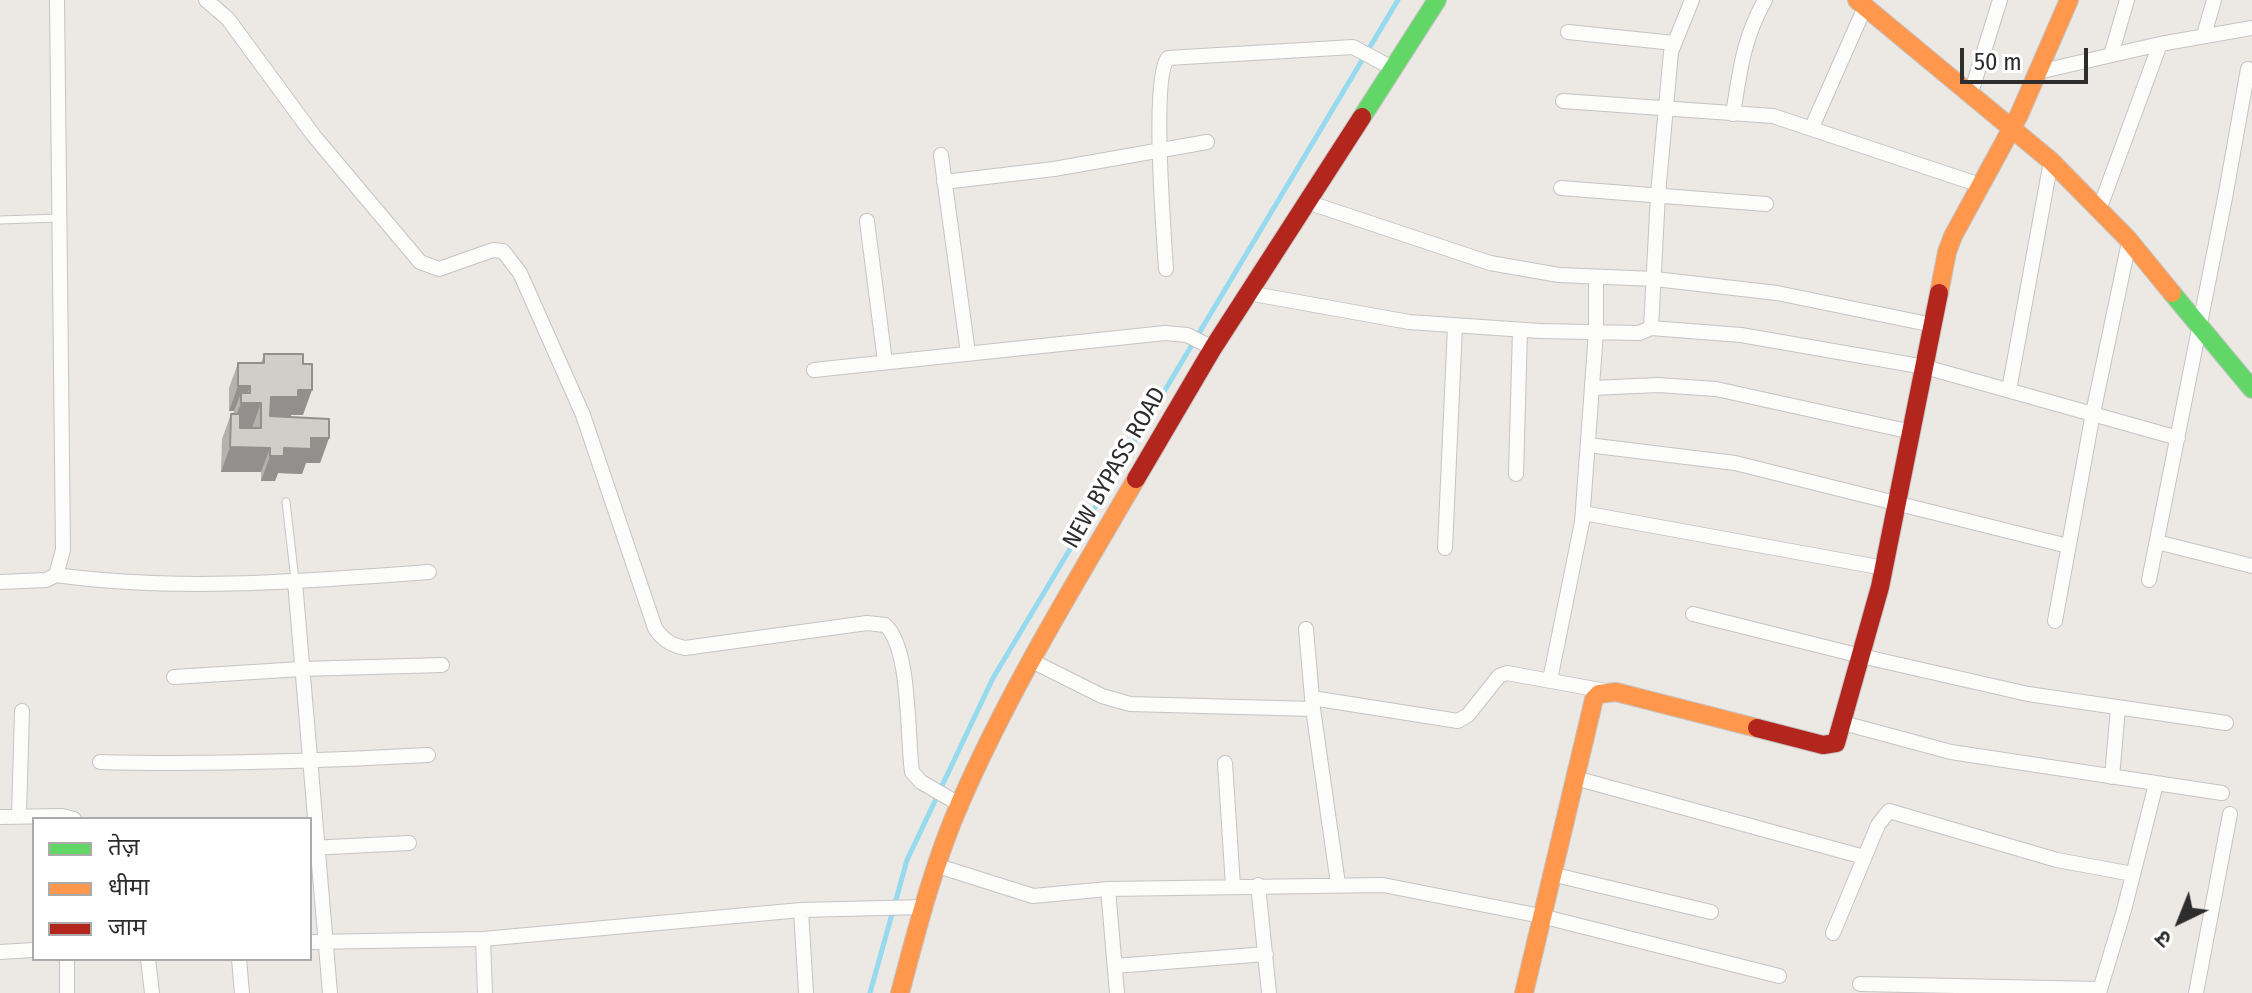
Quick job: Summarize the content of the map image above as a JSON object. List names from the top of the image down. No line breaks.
{"streets":{"street":["NEW BYPASS ROAD"]},"legend":["तेज़","धीमा","जाम"],"scale_bar":"50 m","north":"bottom left"}
